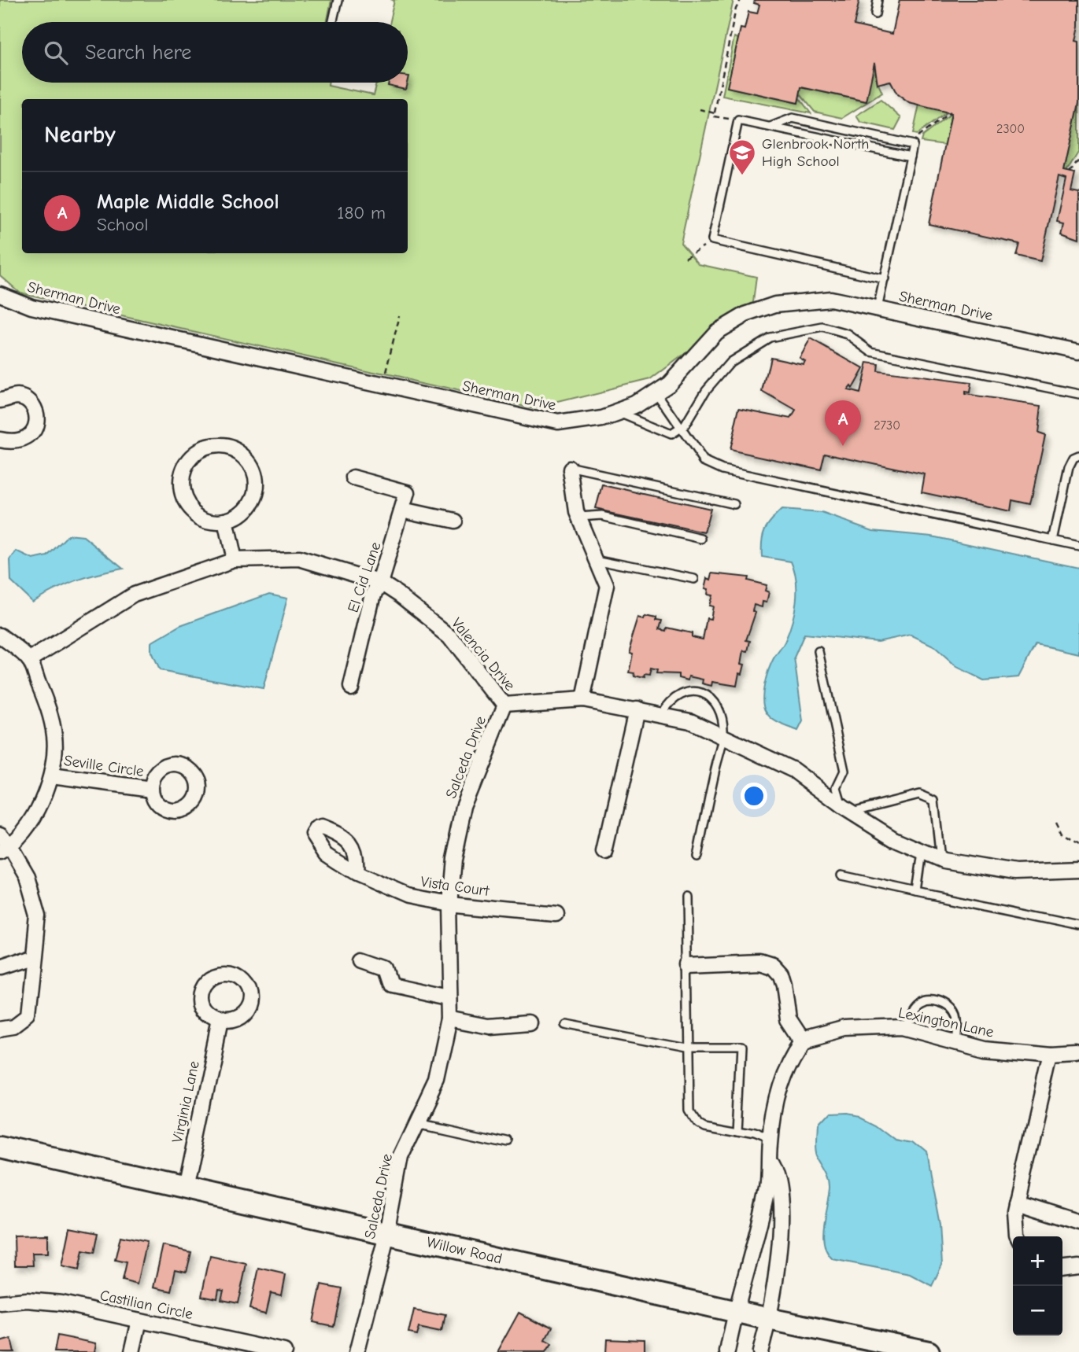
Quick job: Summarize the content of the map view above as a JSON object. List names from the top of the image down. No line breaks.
{"streets":{"main road":["Willow Road"],"street":["Sherman Drive","El Cid Lane","Valencia Drive","Salceda Drive","Seville Circle","Vista Court","Lexington Lane","Virginia Lane","Castilian Circle"]},"crossings":[["El Cid Lane","Valencia Drive"],["Valencia Drive","Salceda Drive"],["Salceda Drive","Vista Court"],["Salceda Drive","Willow Road"],["Virginia Lane","Willow Road"]],"places":{"school or university":["Glenbrook North High School"]},"house_numbers":["2300","2730"],"page":{"search":"Search here","heading":"Nearby","list":[{"mark":"A","name":"Maple Middle School","note":"School","value":"180 m"}],"pins":"A","map_buttons":["+","−"]}}
